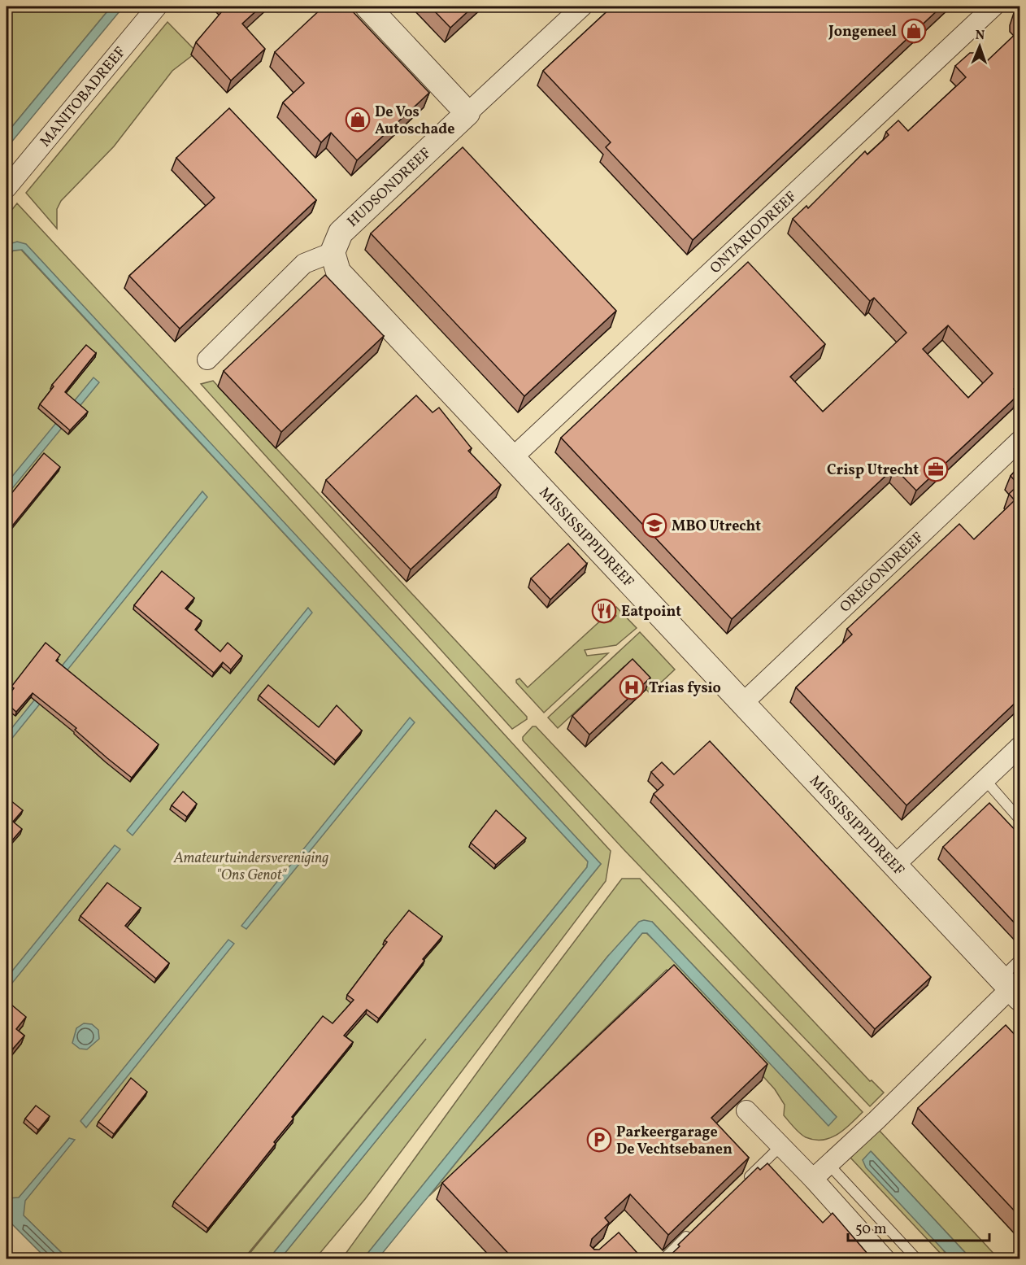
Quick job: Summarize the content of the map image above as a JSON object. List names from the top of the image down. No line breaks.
{"streets":{"street":["MANITOBADREEF","HUDSONDREEF","ONTARIODREEF","MISSISSIPPIDREEF","OREGONDREEF"]},"crossings":[["HUDSONDREEF","MISSISSIPPIDREEF"],["ONTARIODREEF","MISSISSIPPIDREEF"],["MISSISSIPPIDREEF","OREGONDREEF"]],"parks":["Amateurtuindersvereniging \"Ons Genot\""],"places":{"shop":["Jongeneel","De Vos Autoschade"],"office":["Crisp Utrecht"],"school or university":["MBO Utrecht"],"restaurant":["Eatpoint"],"hospital":["Trias fysio"],"parking":["Parkeergarage De Vechtsebanen"]},"scale_bar":"50 m","north":"top"}
